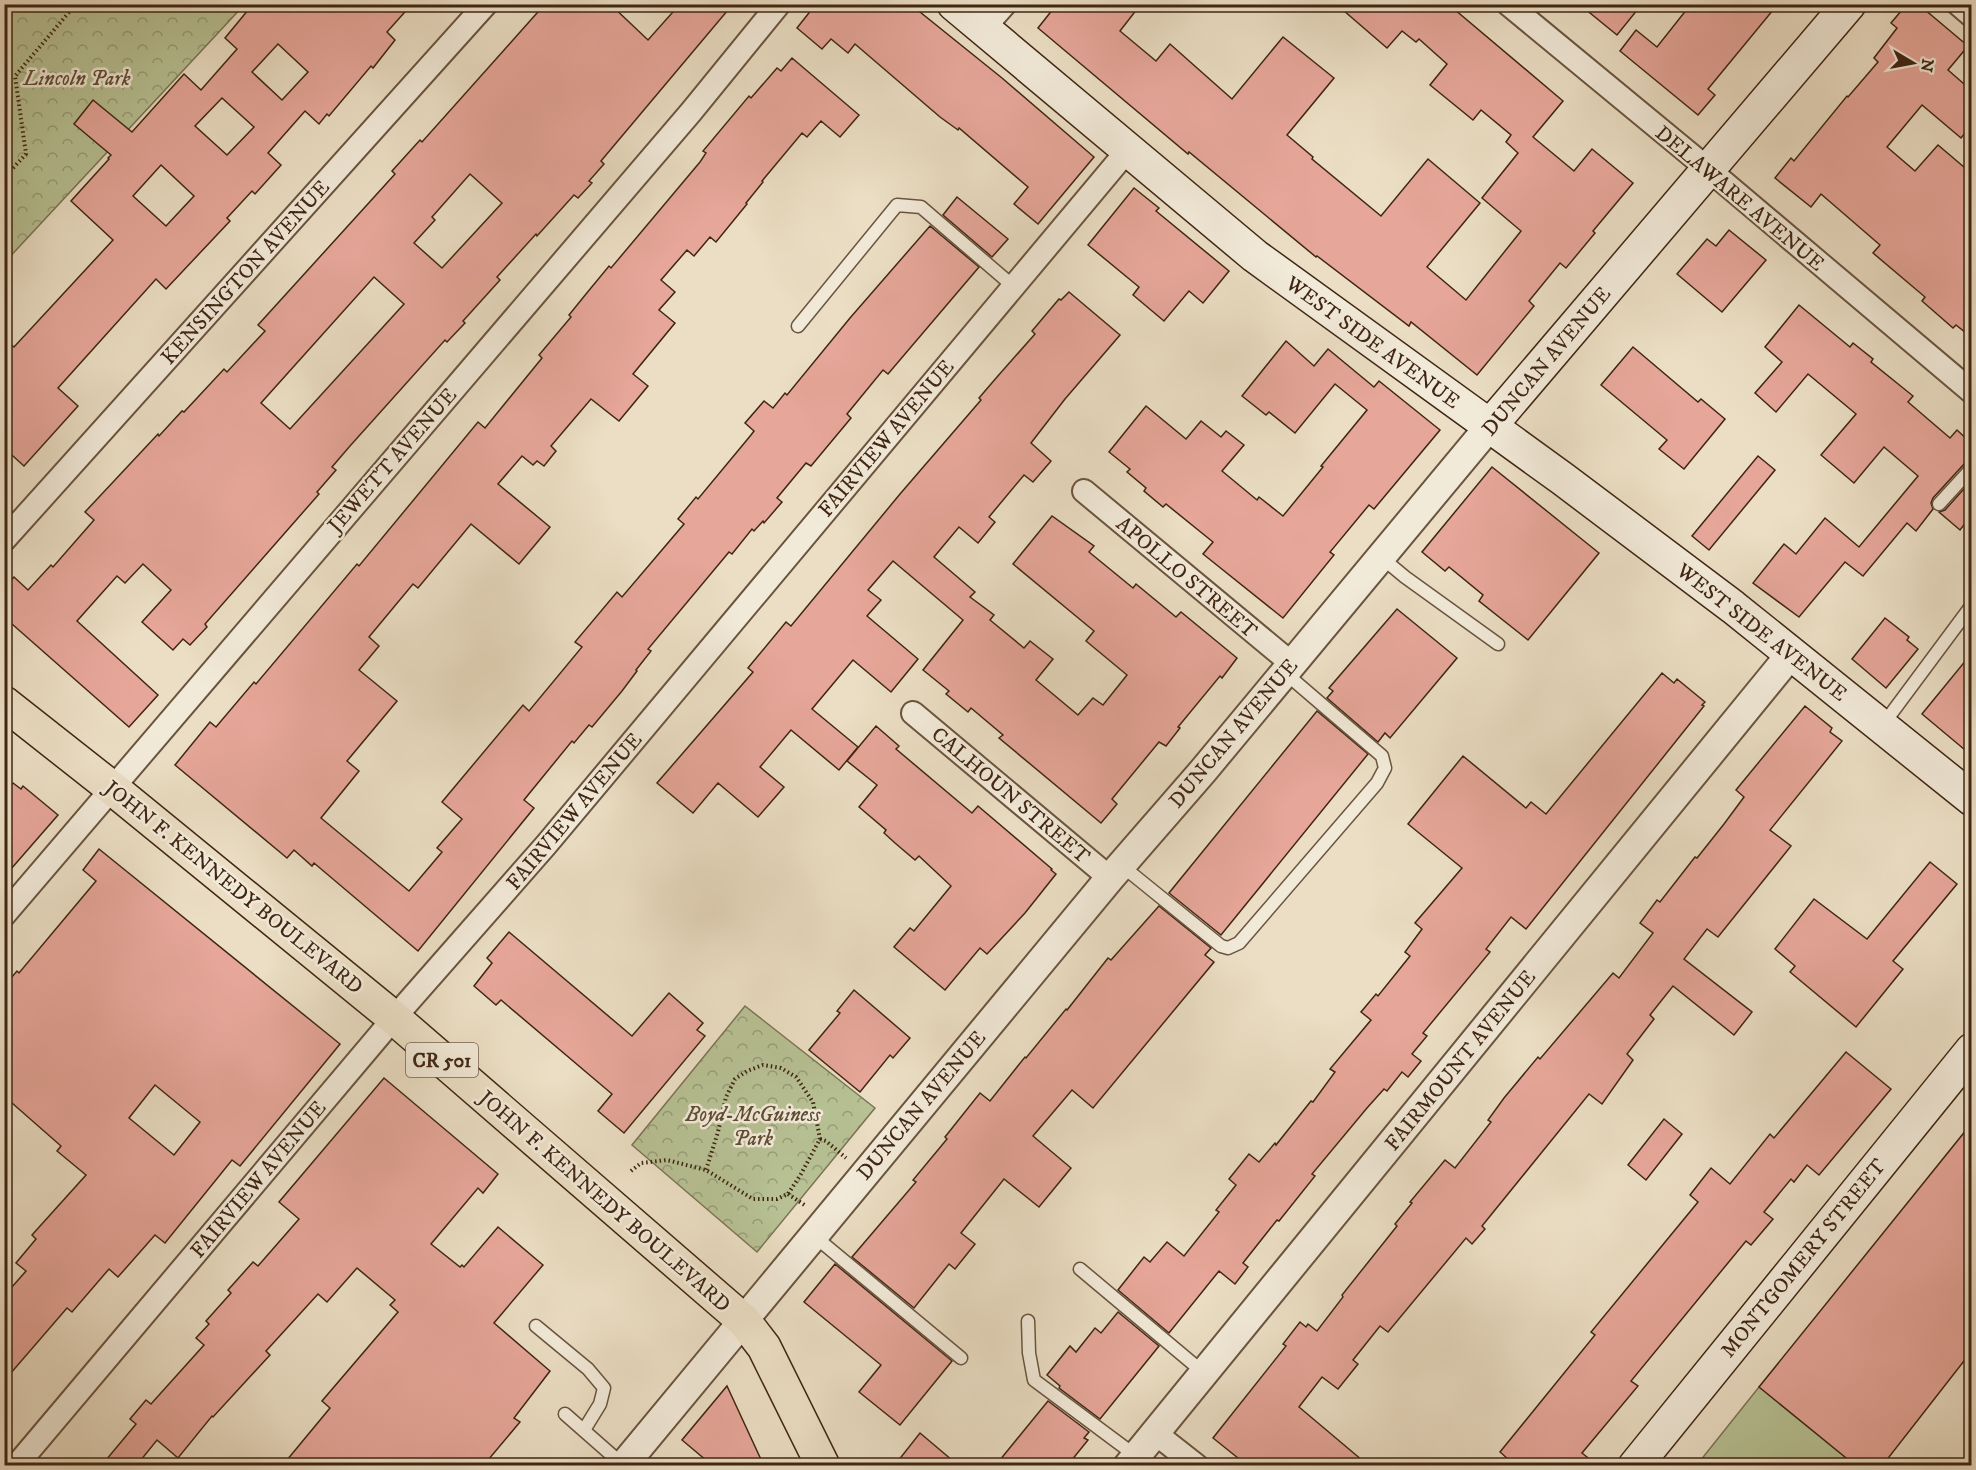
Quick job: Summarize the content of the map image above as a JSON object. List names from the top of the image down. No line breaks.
{"streets":{"main road":["WEST SIDE AVENUE","DUNCAN AVENUE","JOHN F. KENNEDY BOULEVARD","CR 501","MONTGOMERY STREET"],"street":["DELAWARE AVENUE","KENSINGTON AVENUE","FAIRVIEW AVENUE","JEWETT AVENUE","APOLLO STREET","CALHOUN STREET","FAIRMOUNT AVENUE"]},"crossings":[["DELAWARE AVENUE","DUNCAN AVENUE"],["WEST SIDE AVENUE","DUNCAN AVENUE"],["WEST SIDE AVENUE","FAIRVIEW AVENUE"],["WEST SIDE AVENUE","FAIRMOUNT AVENUE"],["DUNCAN AVENUE","APOLLO STREET"],["DUNCAN AVENUE","CALHOUN STREET"],["DUNCAN AVENUE","JOHN F. KENNEDY BOULEVARD"],["FAIRVIEW AVENUE","JOHN F. KENNEDY BOULEVARD"],["JEWETT AVENUE","JOHN F. KENNEDY BOULEVARD"]],"parks":["Lincoln Park","Boyd-McGuiness Park"],"north":"right"}
